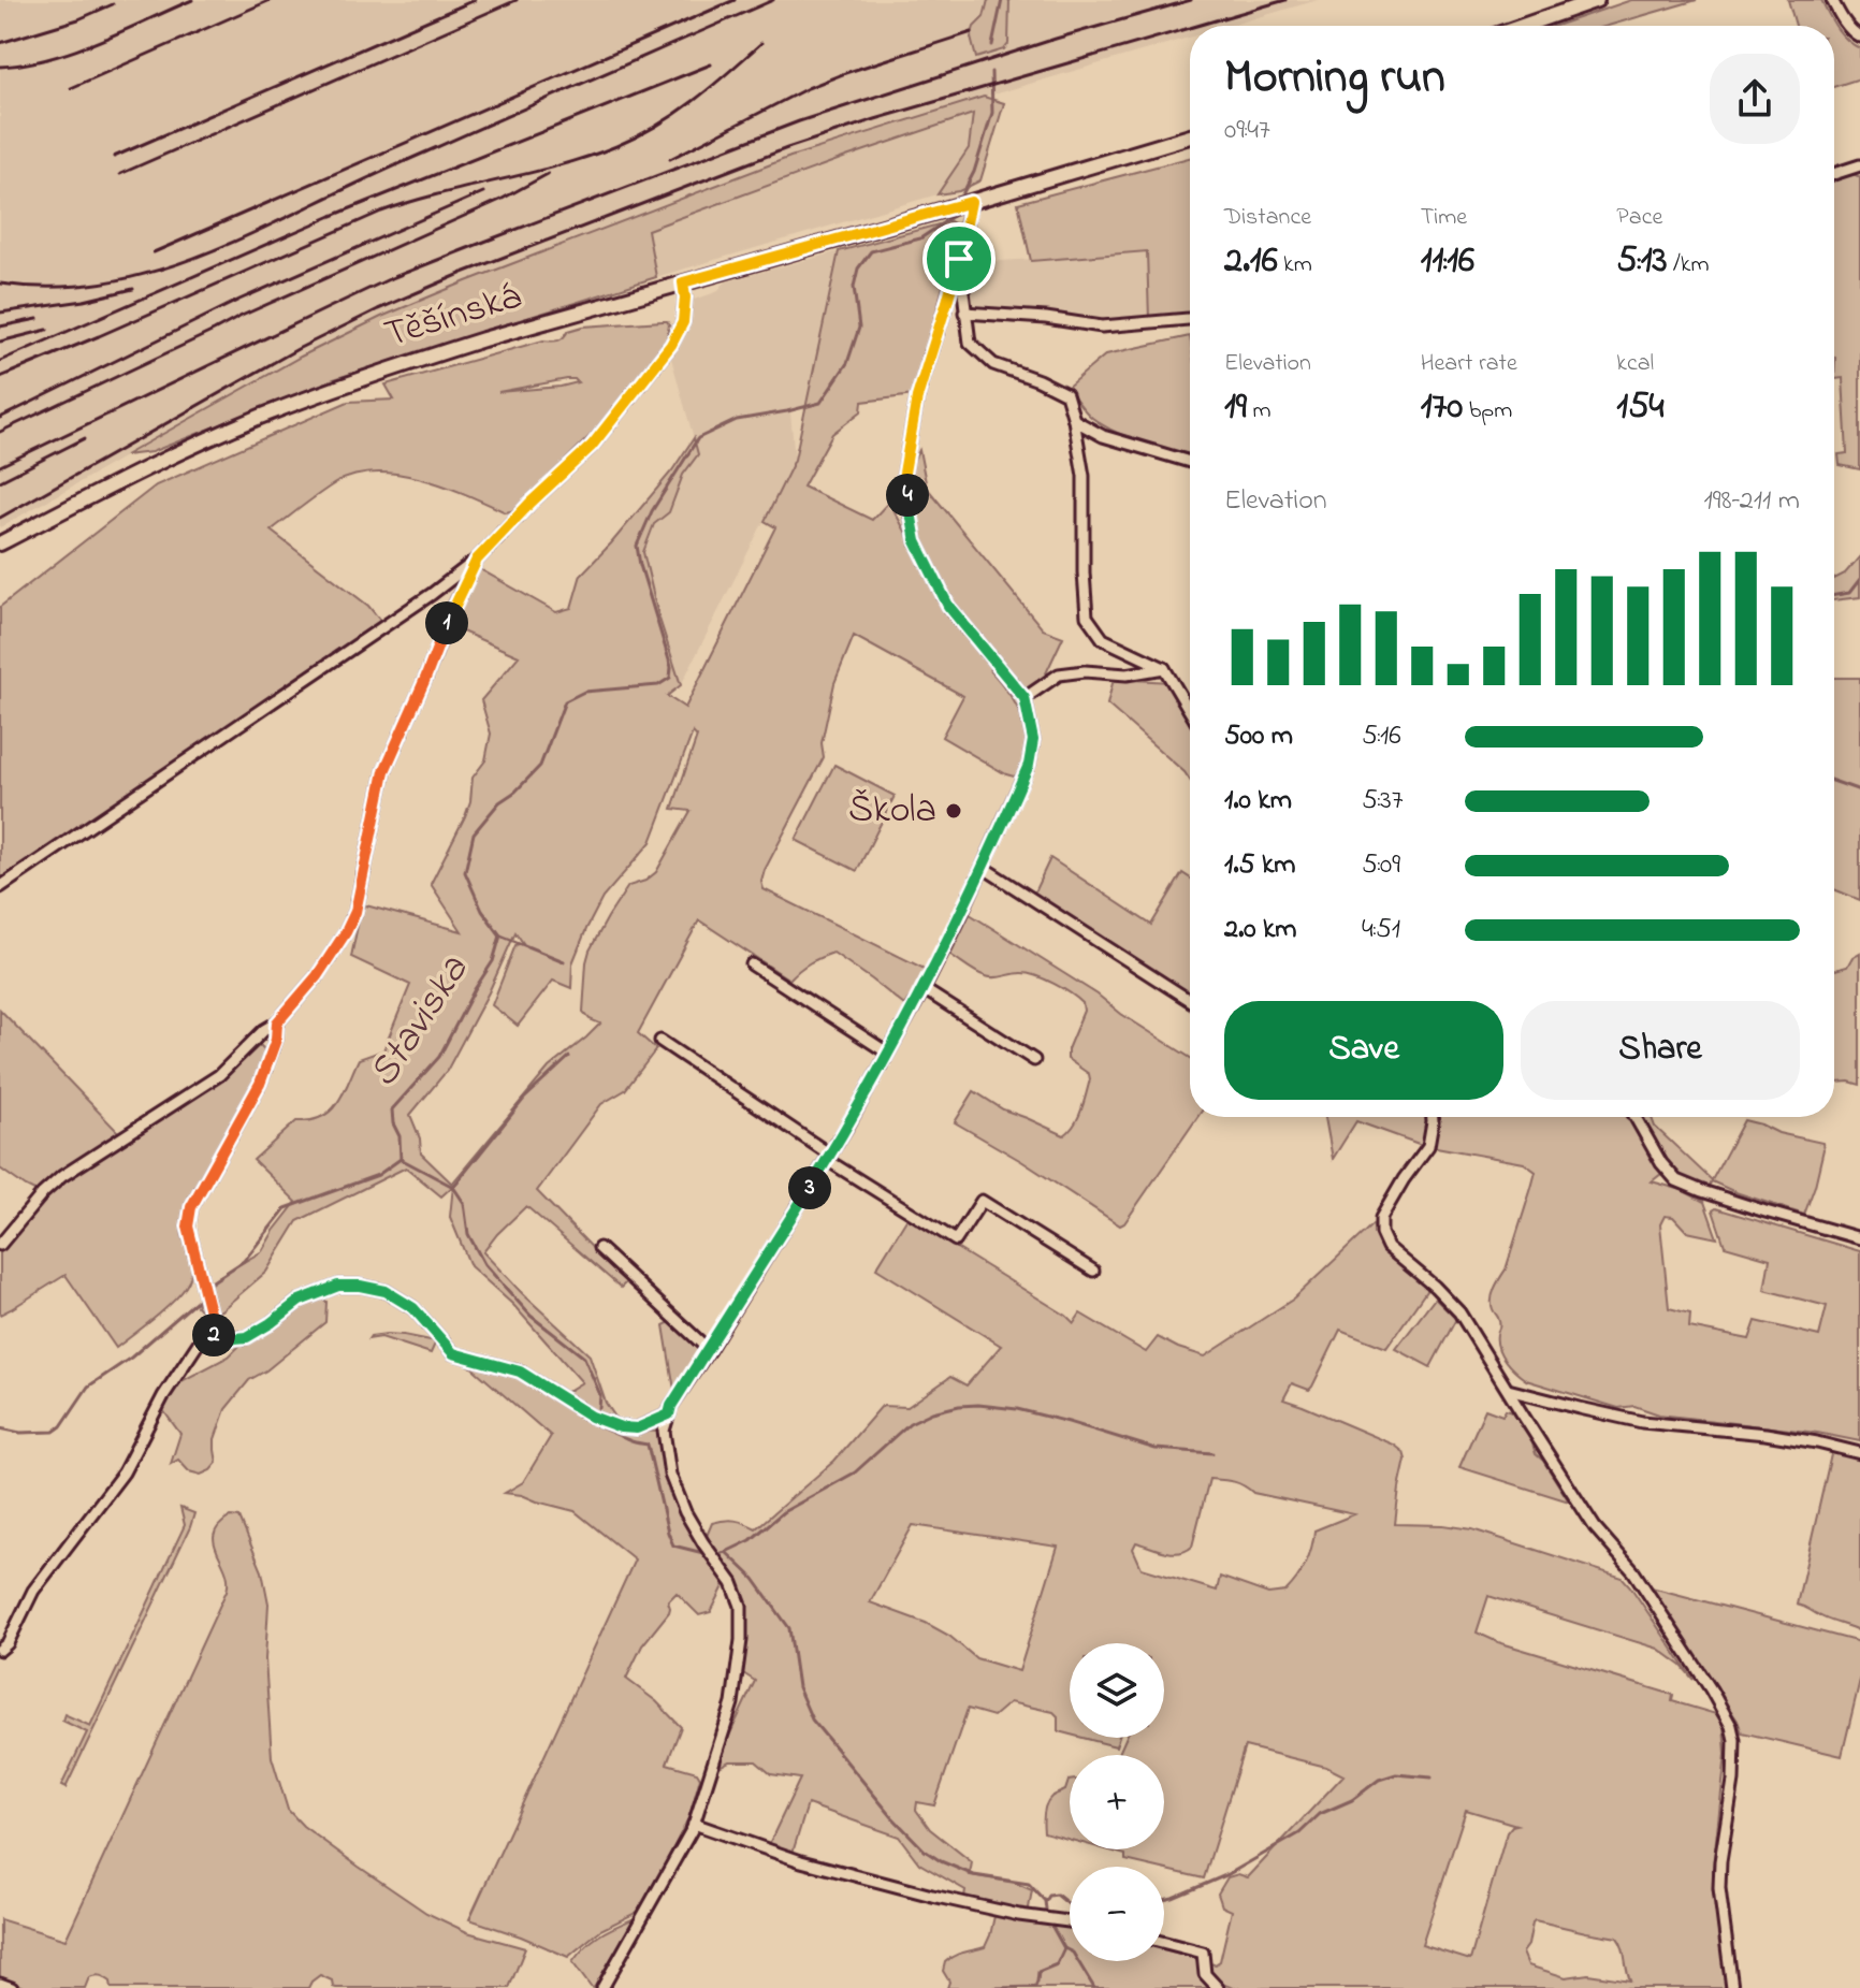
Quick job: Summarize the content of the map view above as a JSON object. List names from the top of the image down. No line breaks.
{"streets":{"main road":["Těšínská"]},"water":["Staviska"],"places":["Škola"],"page":{"heading":["Morning run","09:47"],"stats":[["Distance","2.16 km"],["Time","11:16"],["Pace","5:13 /km"],["Elevation","19 m"],["Heart rate","170 bpm"],["kcal","154"]],"chart":["Elevation","198–211 m"],"pins":["4","1","3","2"],"list":[{"name":"500 m","note":"5:16"},{"name":"1.0 km","note":"5:37"},{"name":"1.5 km","note":"5:09"},{"name":"2.0 km","note":"4:51"}],"buttons":["Save","Share"],"map_buttons":["+","−"]}}
